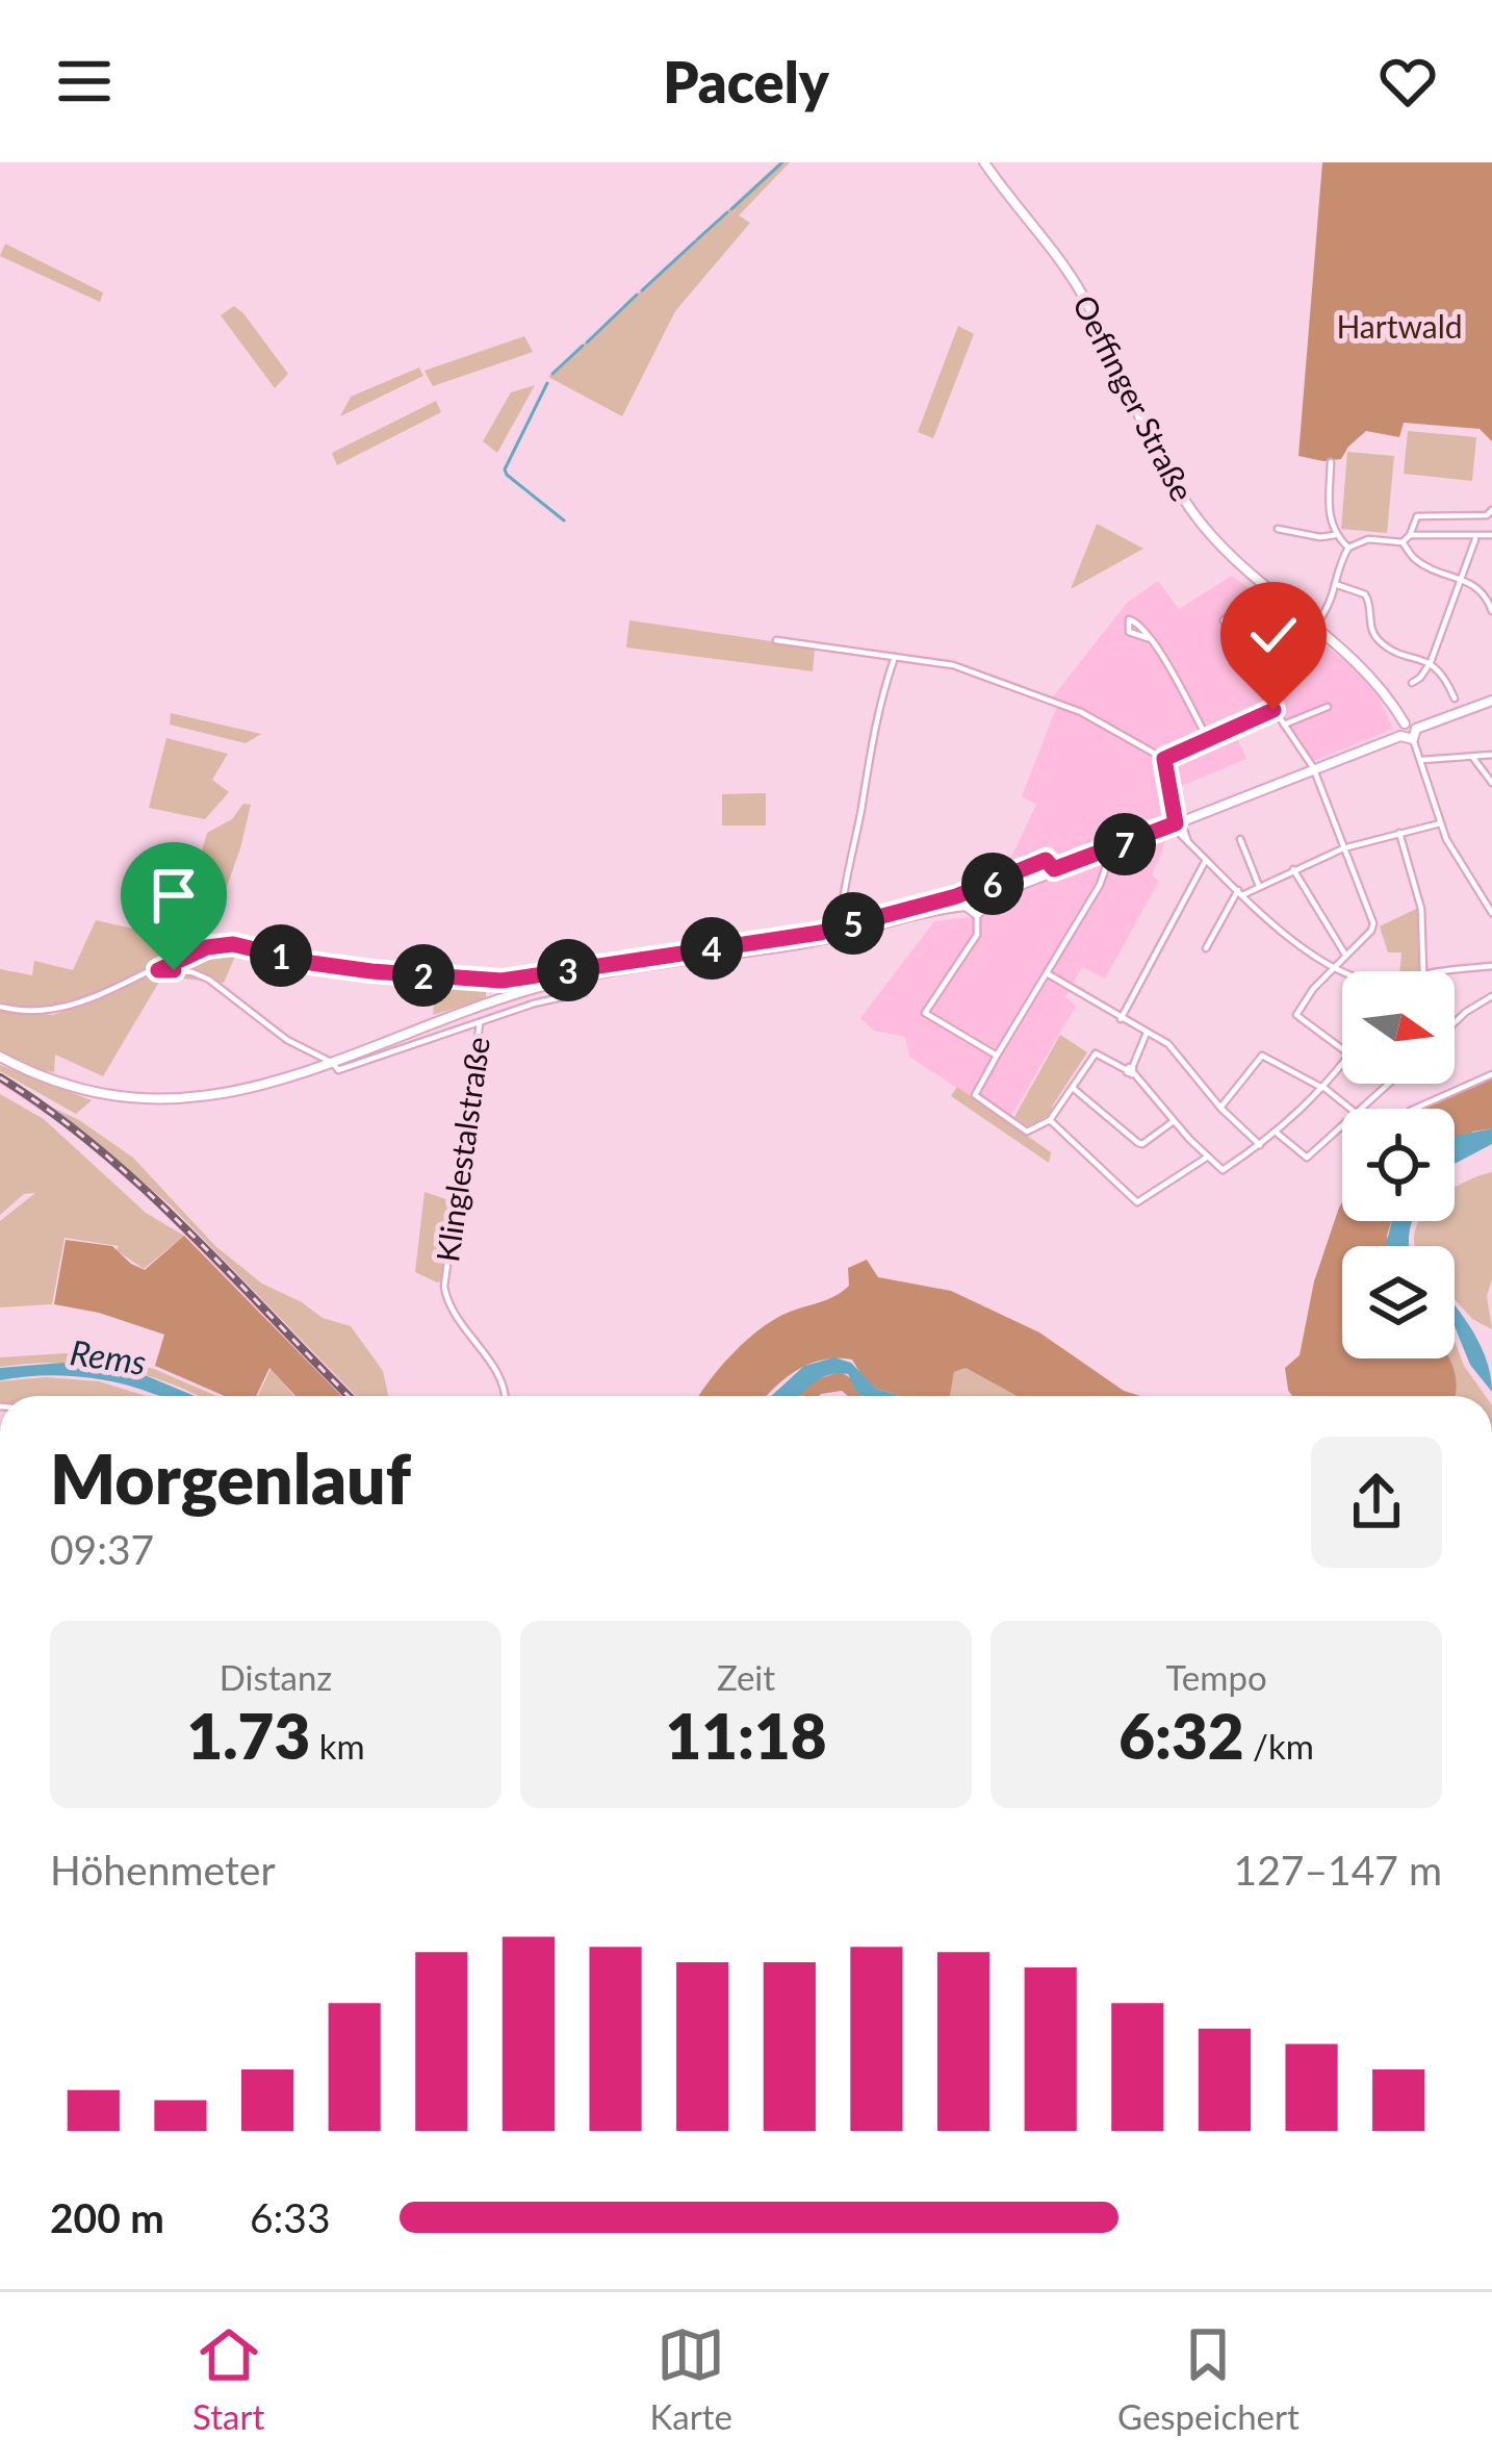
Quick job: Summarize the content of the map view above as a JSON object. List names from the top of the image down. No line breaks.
{"streets":{"main road":["Oeffinger Straße"],"street":["Klinglestalstraße"]},"water":["Rems"],"parks":["Hartwald"],"north":"right","page":{"header":"Pacely","pins":["7","6","5","4","1","3","2"],"heading":["Morgenlauf","09:37"],"stats":[["Distanz","1.73 km"],["Zeit","11:18"],["Tempo","6:32 /km"]],"chart":["Höhenmeter","127–147 m"],"list":[{"name":"200 m","note":"6:33"}],"tabs":["Start","Karte","Gespeichert"]}}
